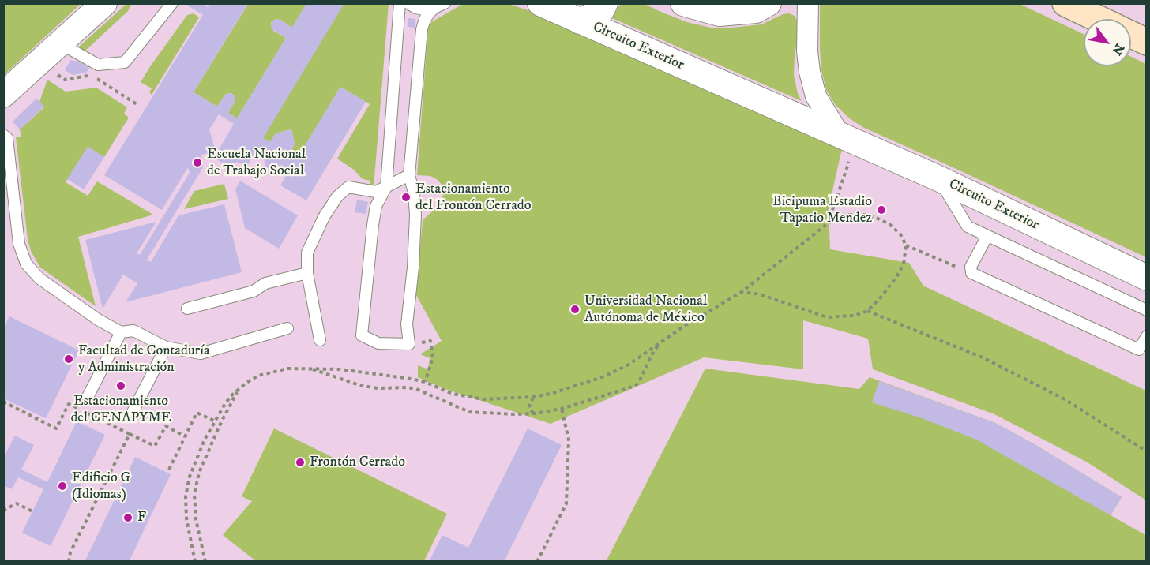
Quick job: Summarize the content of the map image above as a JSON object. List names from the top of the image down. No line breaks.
{"streets":{"street":["Circuito Exterior"]},"places":["Escuela Nacional de Trabajo Social","Estacionamiento del Frontón Cerrado","Bicipuma Estadio Tapatio Mendez","Universidad Nacional Autónoma de México","Facultad de Contaduría y Administración","Estacionamiento del CENAPYME","Frontón Cerrado","Edificio G (Idiomas)","F"],"north":"bottom right"}
